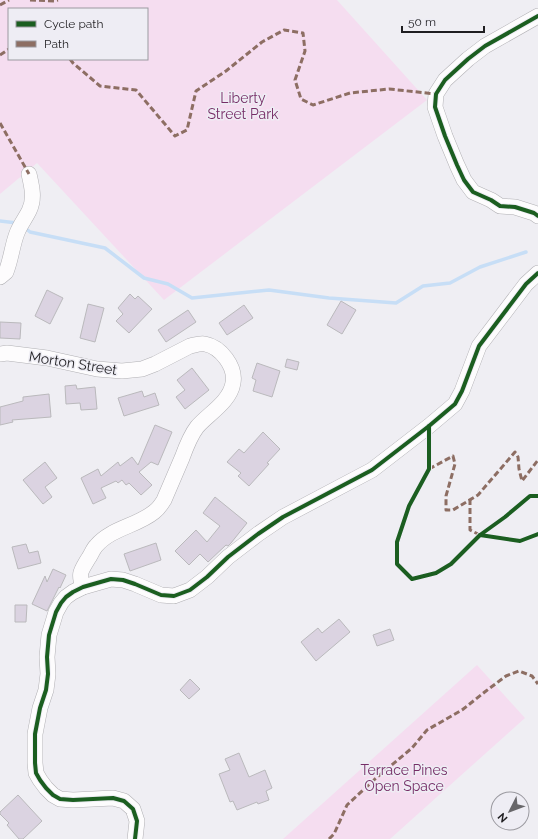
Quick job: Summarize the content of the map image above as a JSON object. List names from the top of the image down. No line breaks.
{"streets":{"street":["Morton Street"]},"parks":["Liberty Street Park","Terrace Pines Open Space"],"legend":["Cycle path","Path"],"scale_bar":"50 m","north":"bottom left"}
